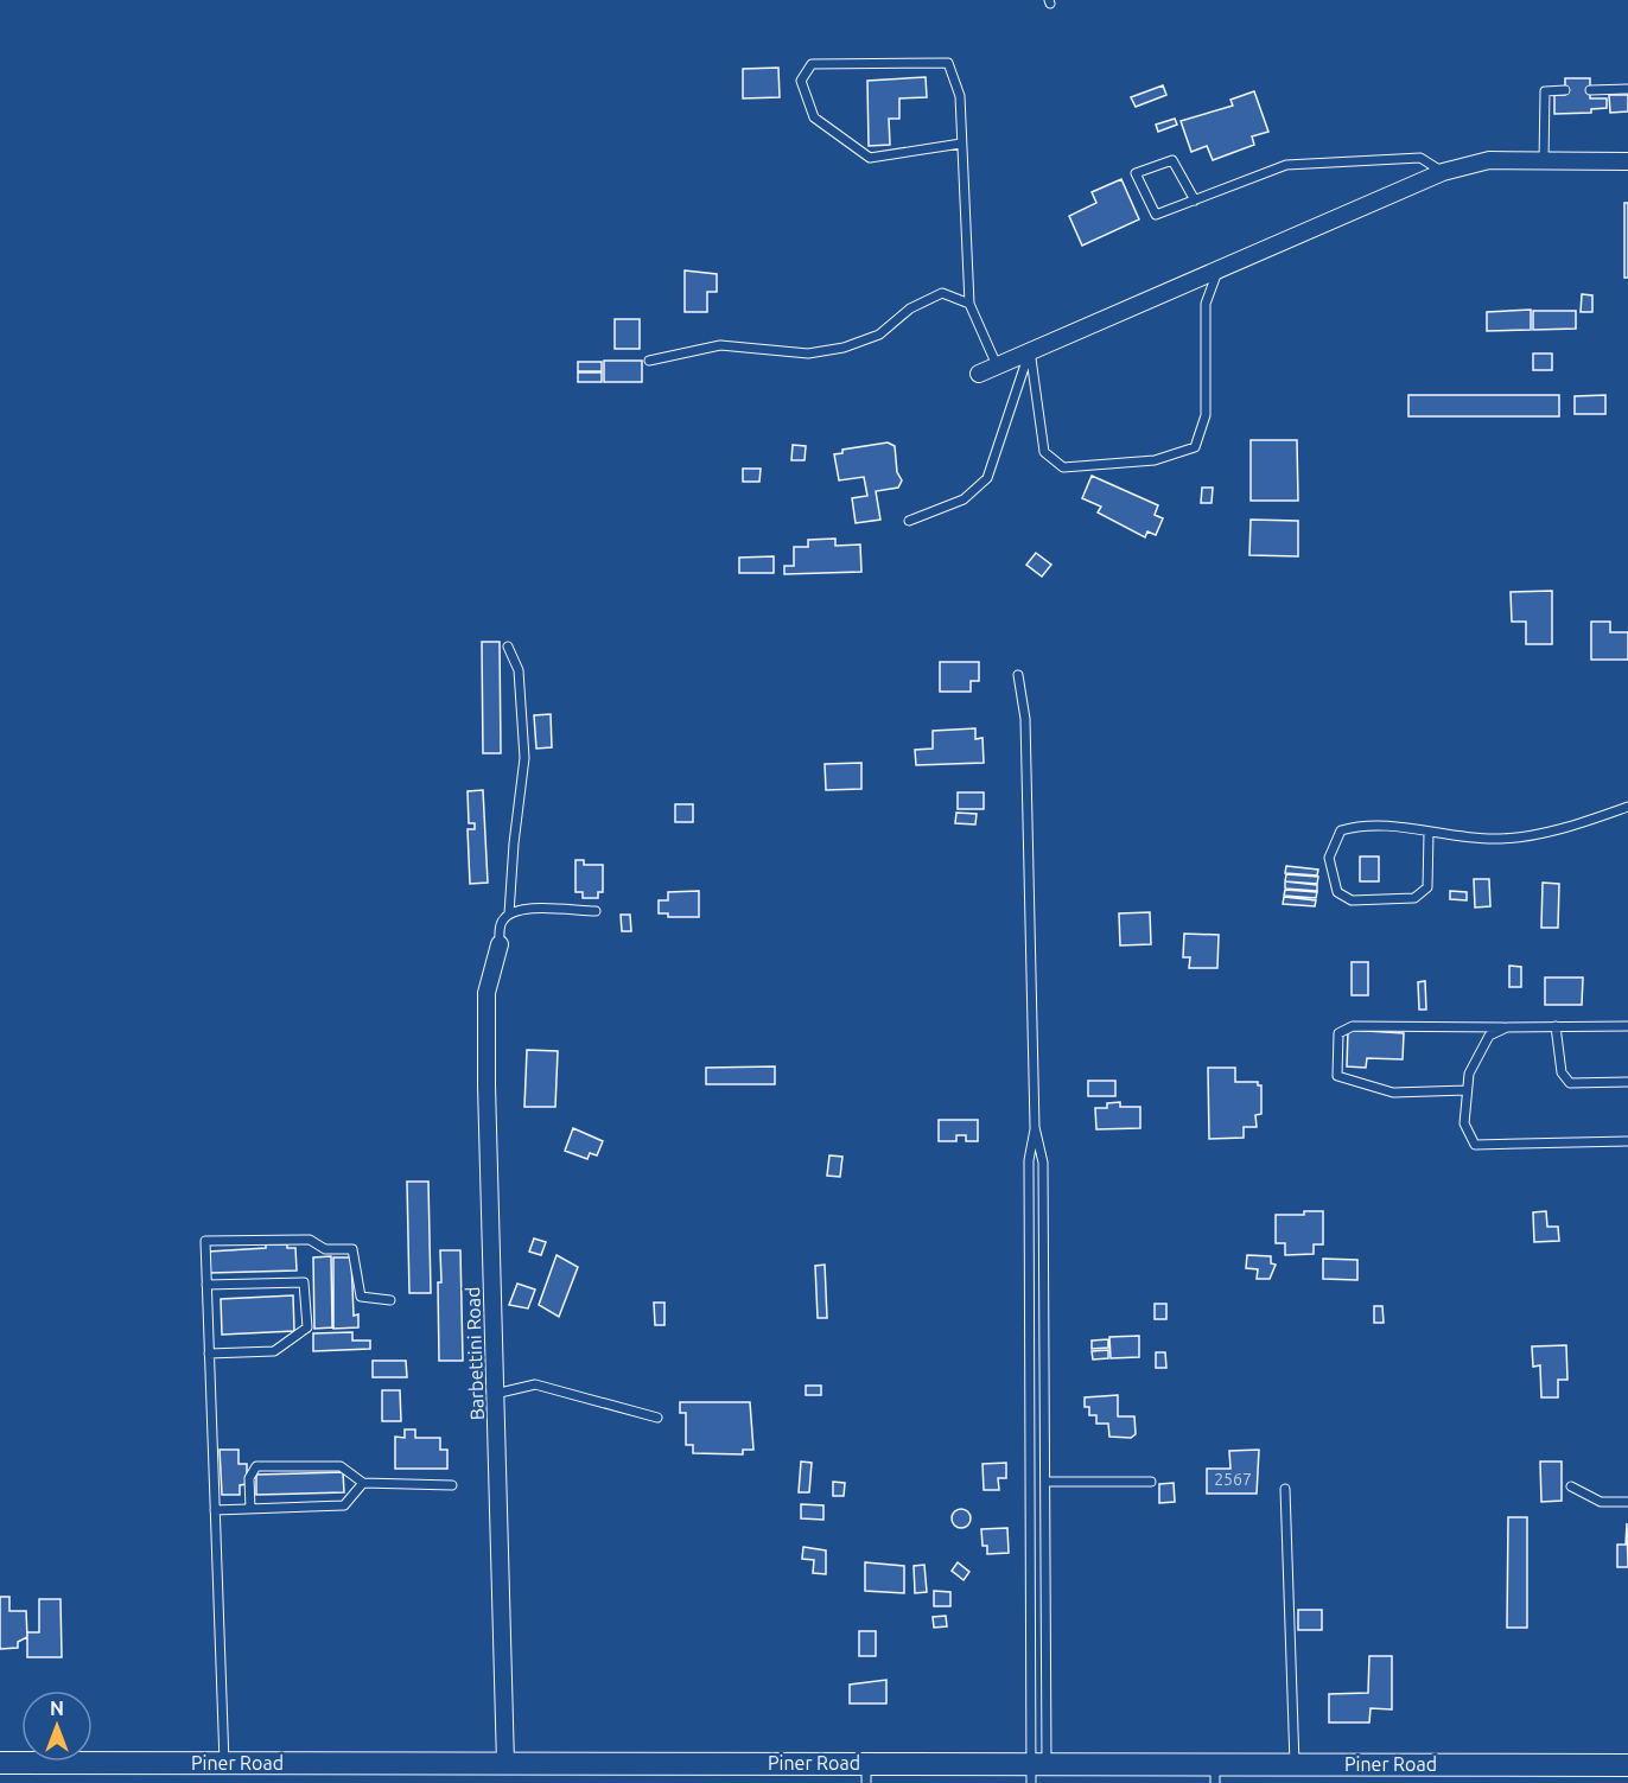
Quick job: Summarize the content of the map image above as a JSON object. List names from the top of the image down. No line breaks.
{"streets":{"street":["Barbettini Road","Piner Road"]},"crossings":[["Barbettini Road","Piner Road"]],"house_numbers":["2567"],"north":"top"}
